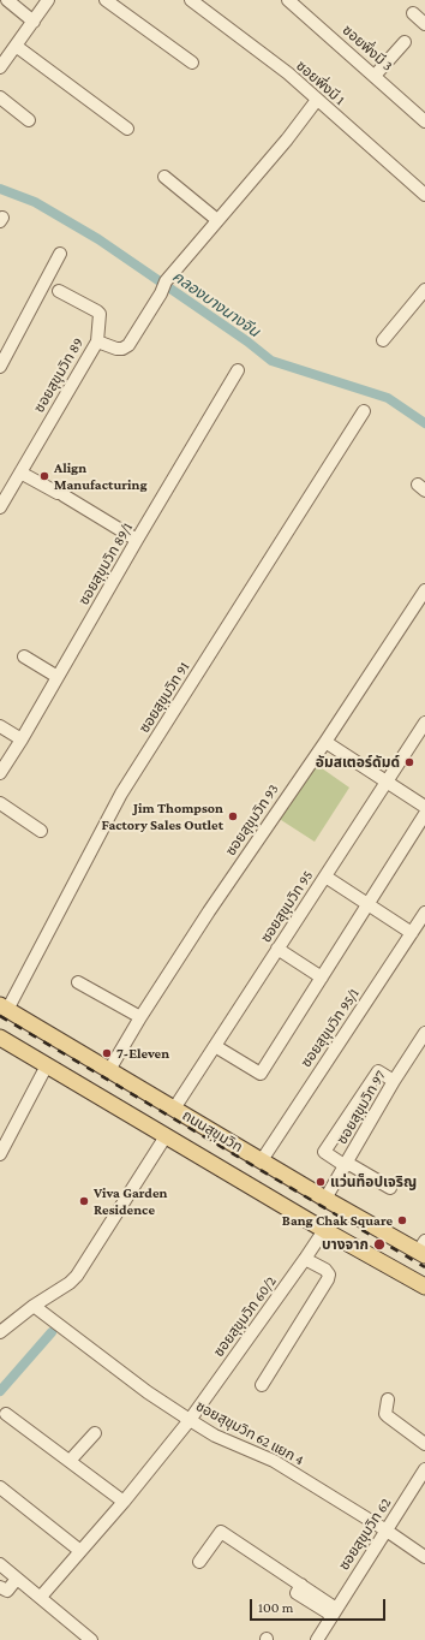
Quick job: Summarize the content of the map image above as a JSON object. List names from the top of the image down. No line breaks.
{"streets":{"main road":["ถนนสุขุมวิท"],"street":["ซอยพึ่งมี 3","ซอยพึ่งมี 1","ซอยสุขุมวิท 89","ซอยสุขุมวิท 89/1","ซอยสุขุมวิท 91","ซอยสุขุมวิท 93","ซอยสุขุมวิท 95","ซอยสุขุมวิท 95/1","ซอยสุขุมวิท 97","ซอยสุขุมวิท 60/2","ซอยสุขุมวิท 62 แยก 4","ซอยสุขุมวิท 62"]},"crossings":[["ซอยพึ่งมี 1","ซอยสุขุมวิท 89"],["ซอยสุขุมวิท 91","ถนนสุขุมวิท"],["ซอยสุขุมวิท 93","ถนนสุขุมวิท"],["ซอยสุขุมวิท 95","ถนนสุขุมวิท"],["ซอยสุขุมวิท 95/1","ถนนสุขุมวิท"],["ซอยสุขุมวิท 97","ถนนสุขุมวิท"],["ถนนสุขุมวิท","ซอยสุขุมวิท 60/2"],["ซอยสุขุมวิท 60/2","ซอยสุขุมวิท 62 แยก 4"],["ซอยสุขุมวิท 62 แยก 4","ซอยสุขุมวิท 62"]],"water":["คลองบางนางจีน"],"places":["Align Manufacturing","อัมสเตอร์ดัมด์","Jim Thompson Factory Sales Outlet","7-Eleven","แว่นท็อปเจริญ","Viva Garden Residence","Bang Chak Square","บางจาก"],"scale_bar":"100 m"}
